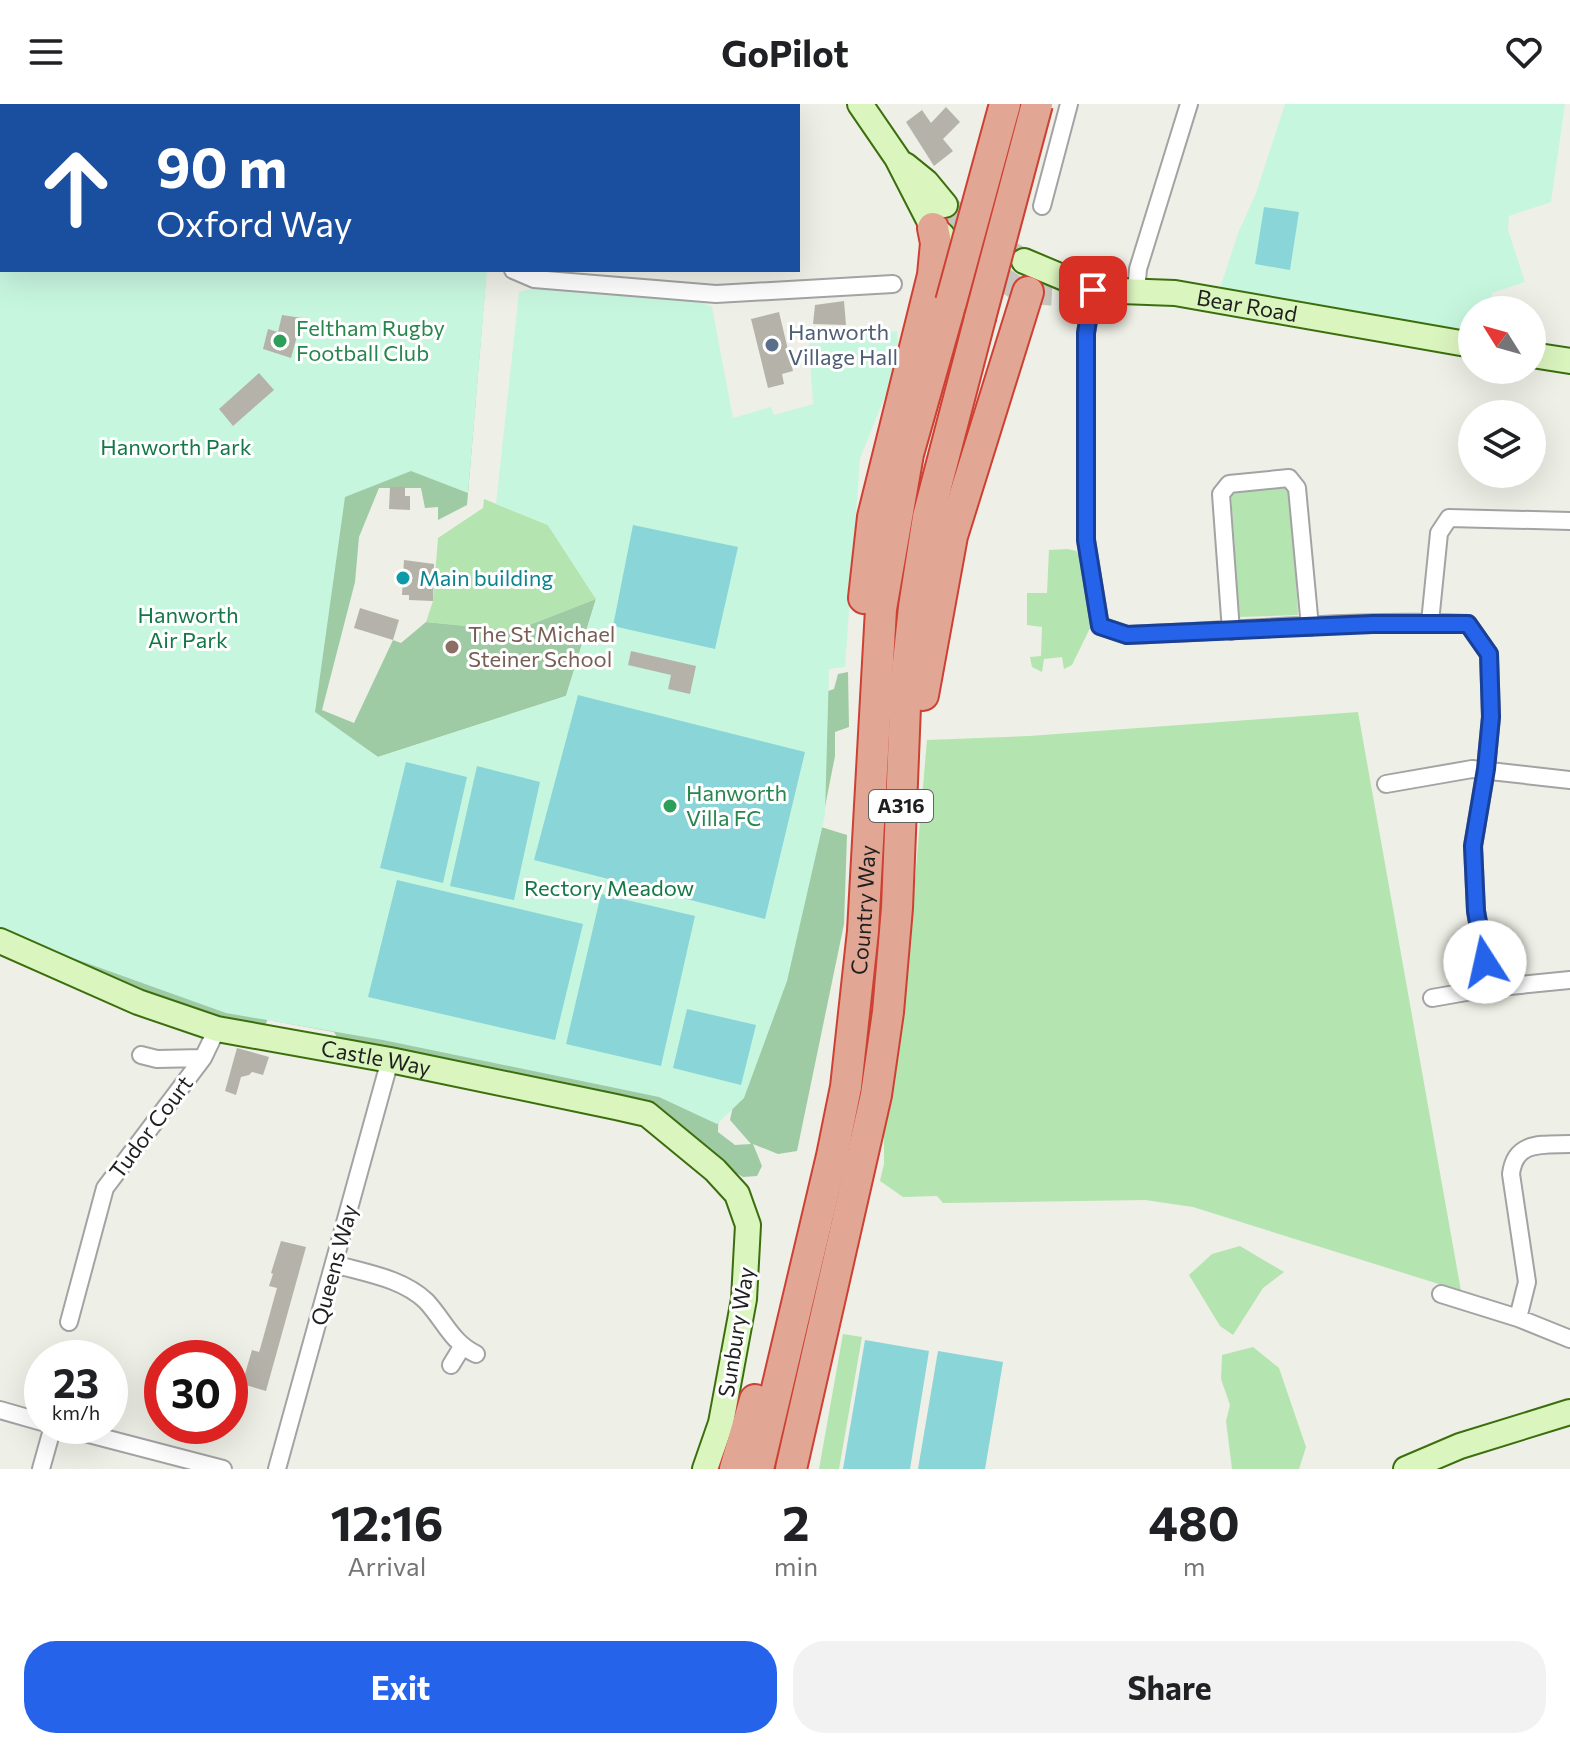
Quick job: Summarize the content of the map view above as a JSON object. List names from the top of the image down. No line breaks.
{"streets":{"highway":["A316","Country Way"],"street":["Bear Road","Castle Way","Tudor Court","Queens Way","Sunbury Way"]},"crossings":[["Castle Way","Tudor Court"],["Castle Way","Queens Way"],["Castle Way","Sunbury Way"]],"parks":["Hanworth Park","Hanworth Air Park","Rectory Meadow"],"places":["Feltham Rugby Football Club","Hanworth Village Hall","Main building","The St Michael Steiner School","Hanworth Villa FC"],"north":"top left","page":{"header":"GoPilot","turn":["90 m","Oxford Way"],"speed":"23 km/h","limit":"30","eta":["12:16","Arrival","2","min","480","m"],"buttons":["Exit","Share"]}}
